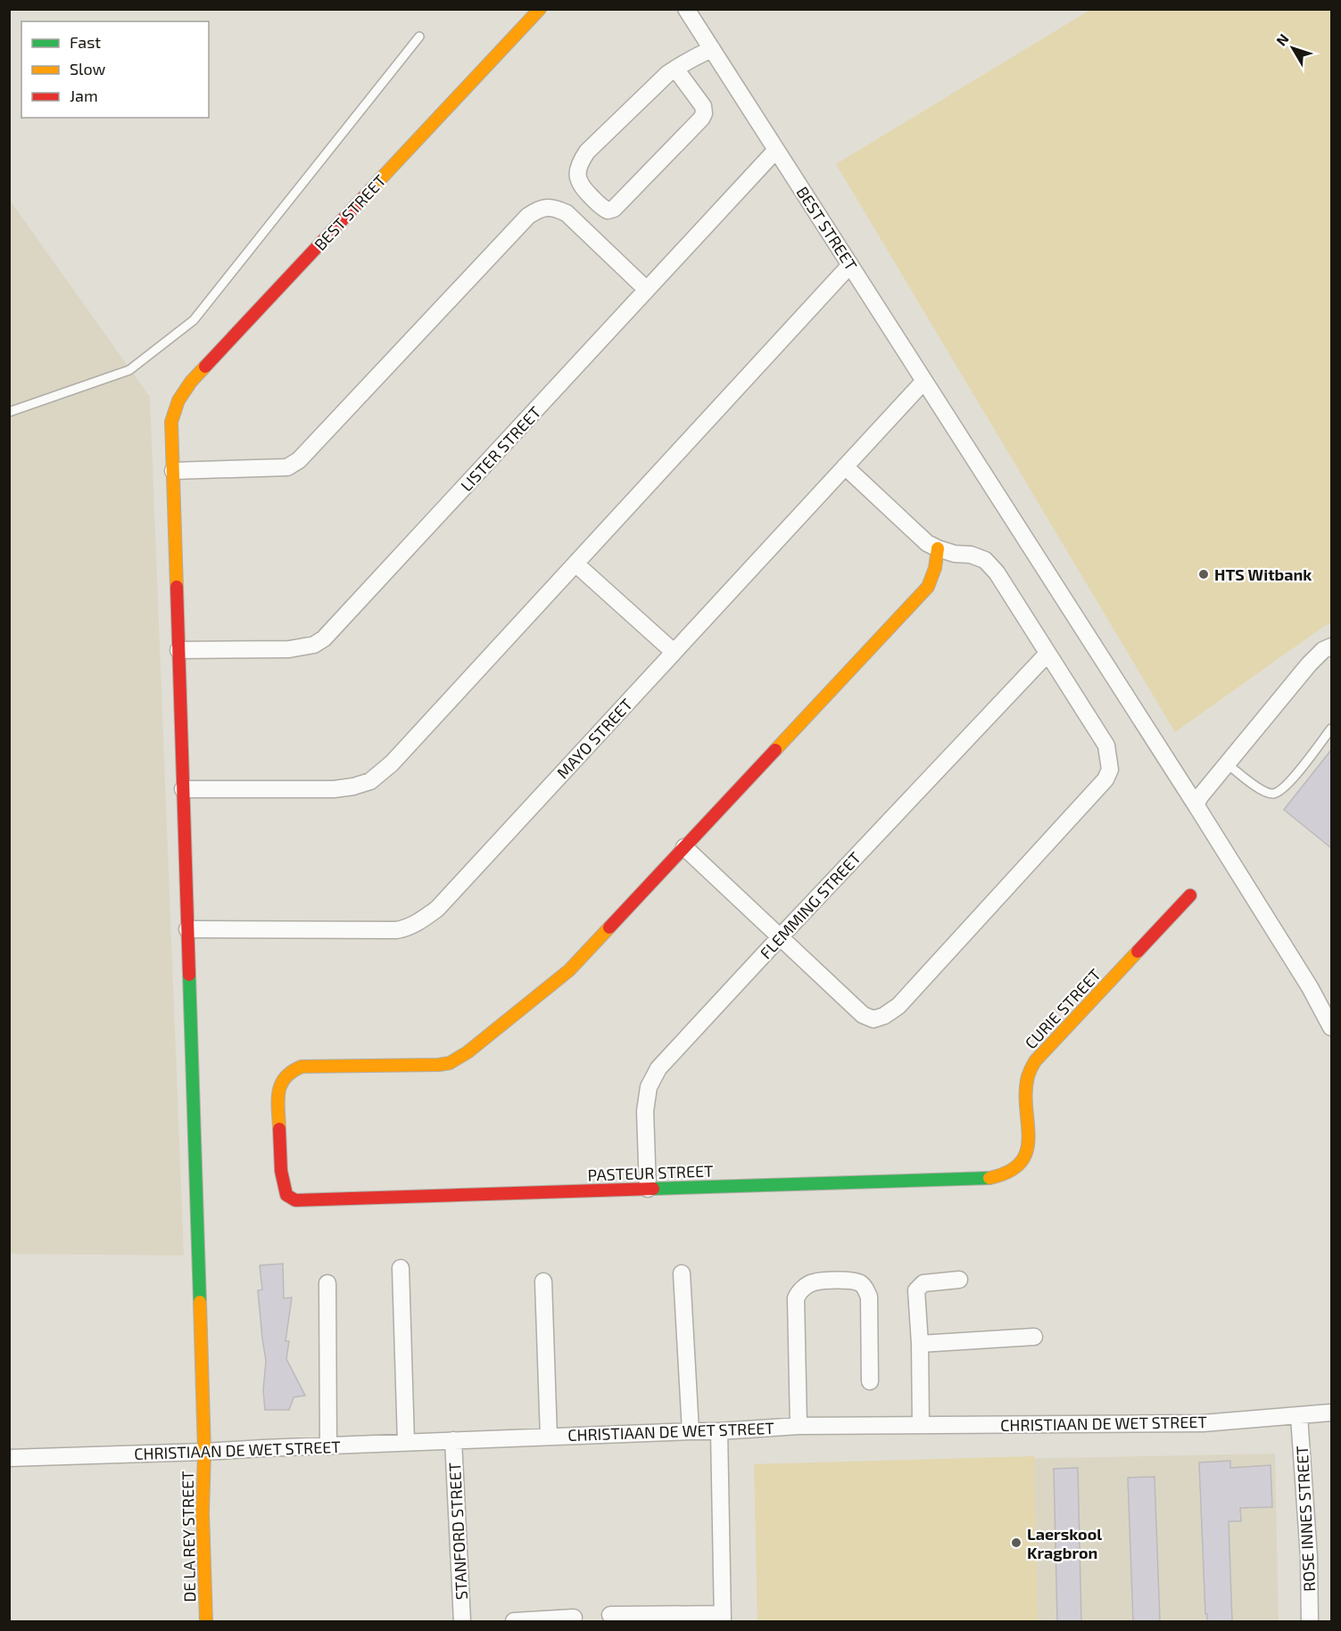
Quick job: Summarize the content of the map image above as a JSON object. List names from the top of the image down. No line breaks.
{"streets":{"street":["BEST STREET","LISTER STREET","MAYO STREET","FLEMMING STREET","CURIE STREET","PASTEUR STREET","CHRISTIAAN DE WET STREET","ROSE INNES STREET","STANFORD STREET","DE LA REY STREET"]},"crossings":[["BEST STREET","LISTER STREET"],["BEST STREET","MAYO STREET"],["BEST STREET","DE LA REY STREET"],["LISTER STREET","DE LA REY STREET"],["MAYO STREET","DE LA REY STREET"],["FLEMMING STREET","PASTEUR STREET"],["CURIE STREET","PASTEUR STREET"],["CHRISTIAAN DE WET STREET","ROSE INNES STREET"],["CHRISTIAAN DE WET STREET","STANFORD STREET"],["CHRISTIAAN DE WET STREET","DE LA REY STREET"]],"places":["HTS Witbank","Laerskool Kragbron"],"legend":["Fast","Slow","Jam"],"north":"top left"}
